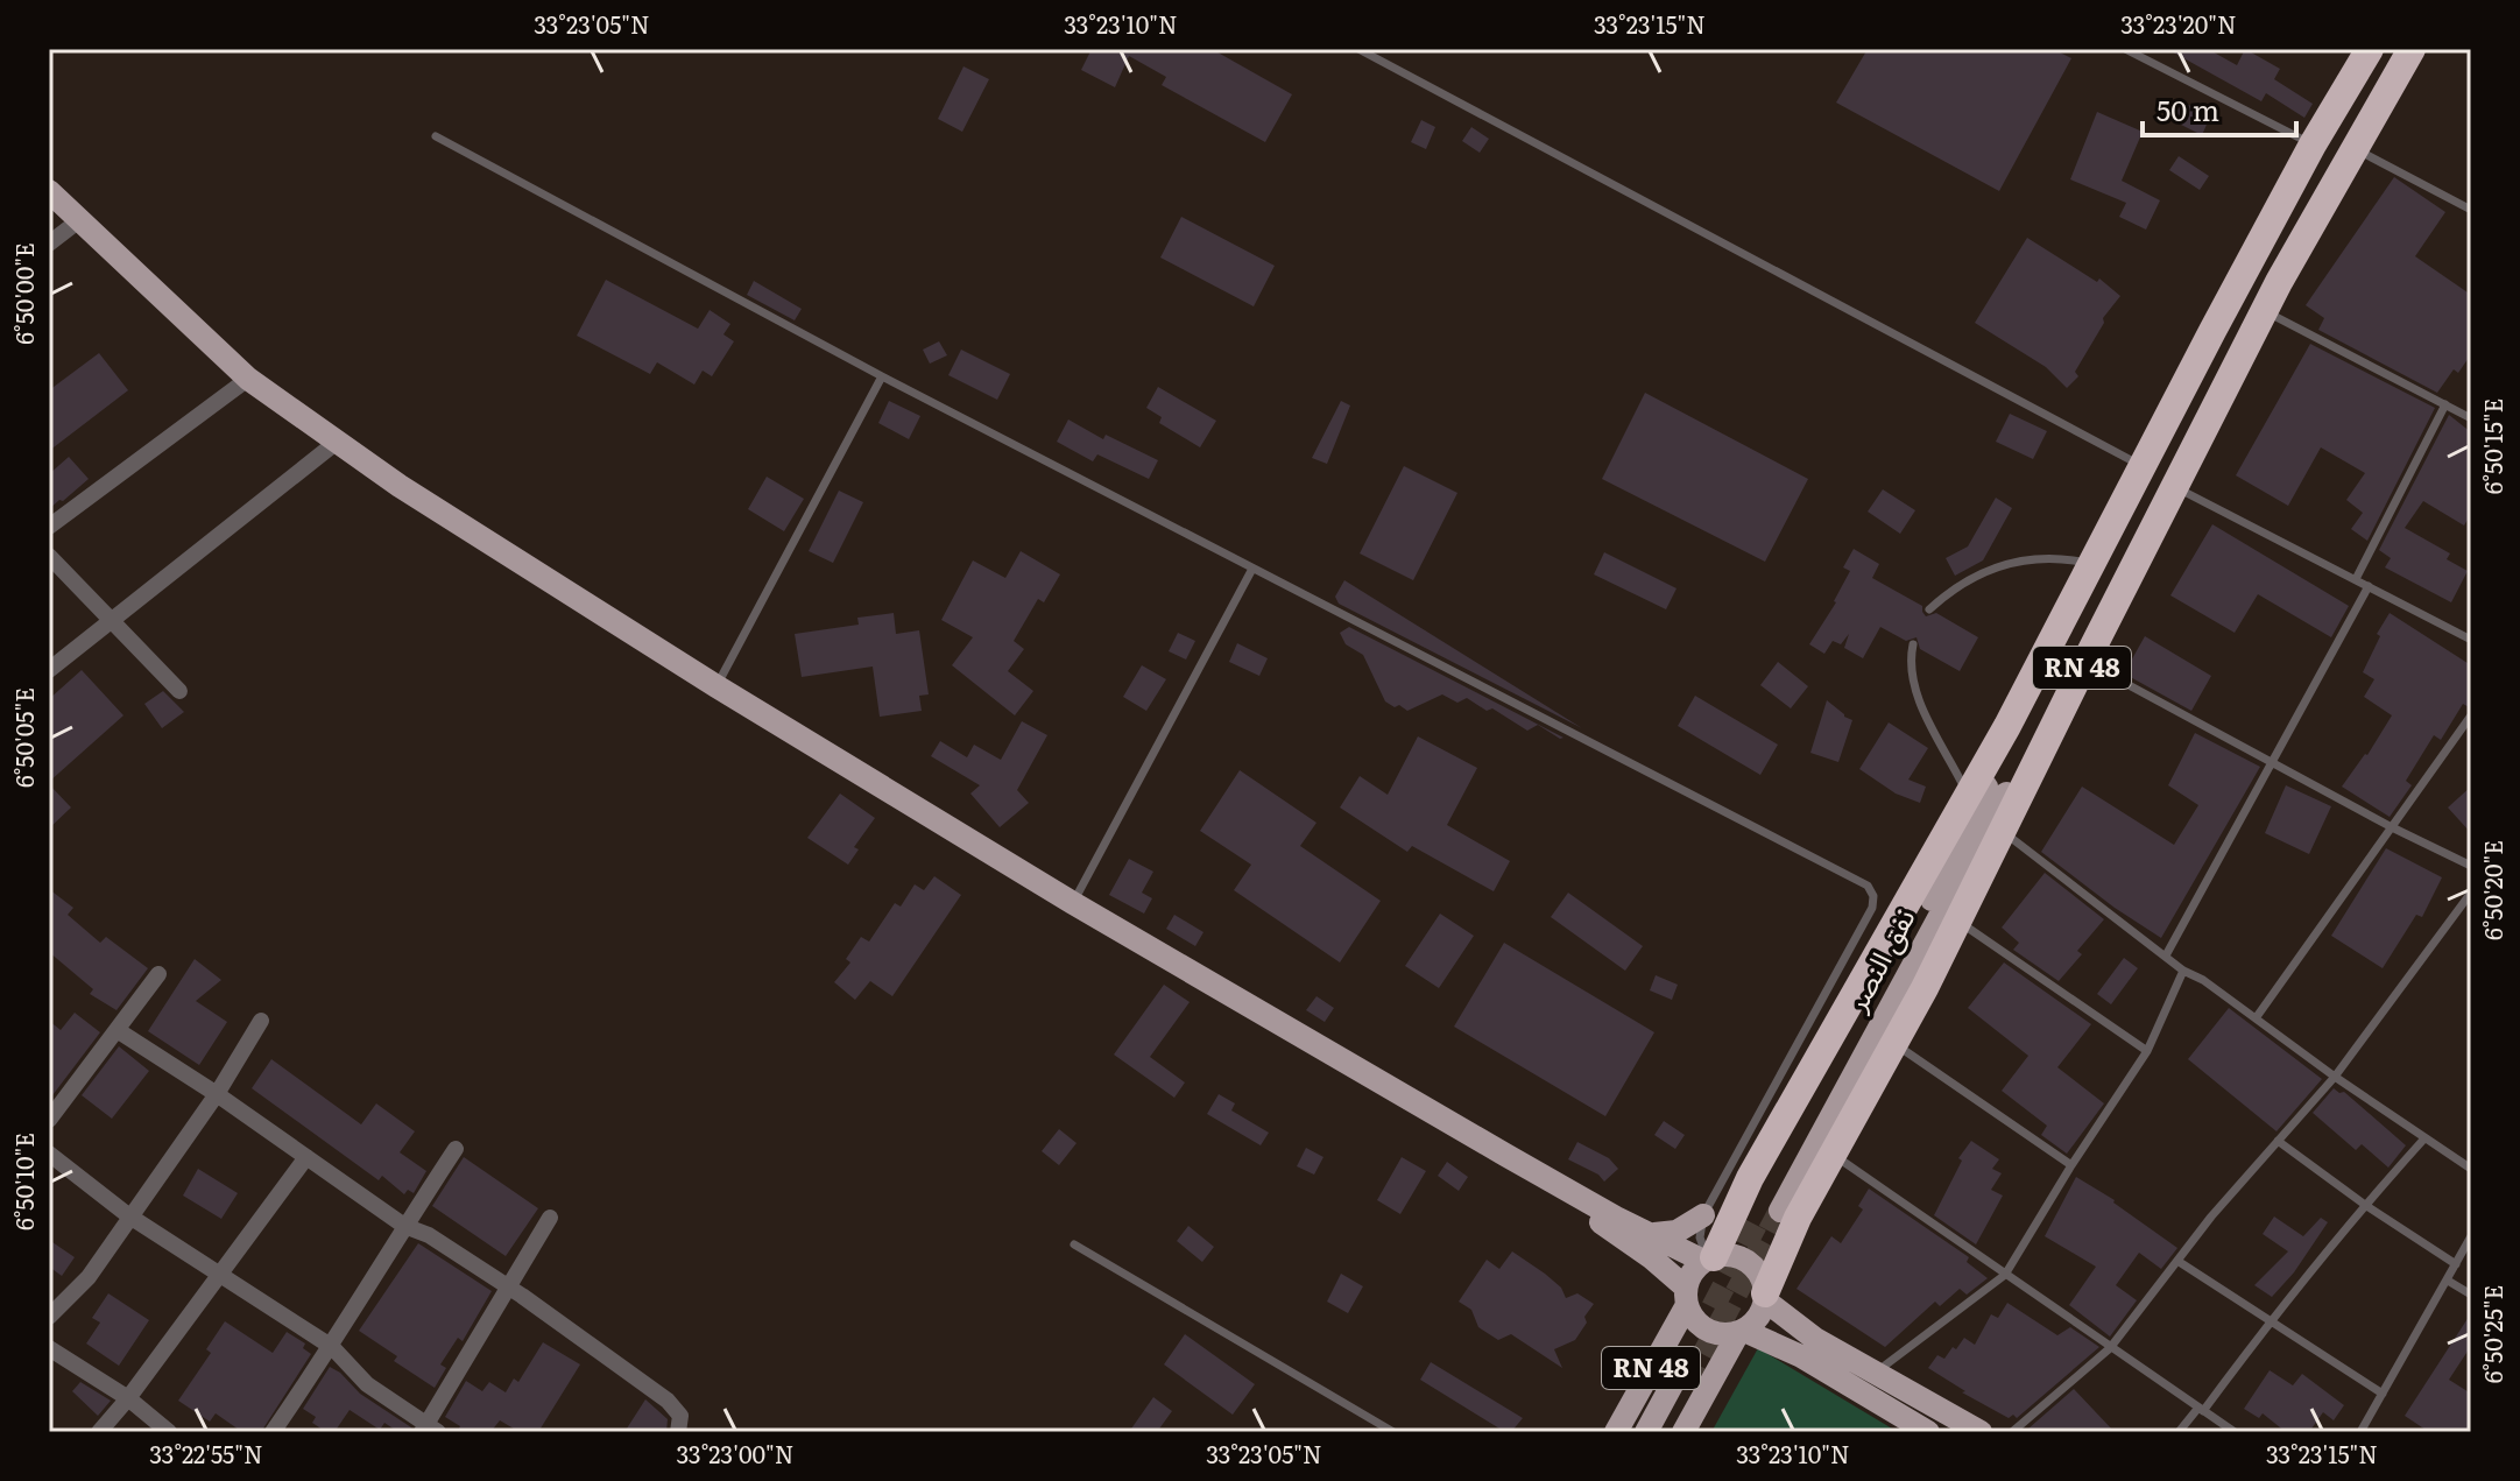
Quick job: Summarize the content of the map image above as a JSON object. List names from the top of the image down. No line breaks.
{"streets":{"highway":["RN 48"],"main road":["نفق النصر"]},"crossings":[["RN 48","نفق النصر"]],"scale_bar":"50 m","coordinates":["33°23'05\"N","33°23'10\"N","33°23'15\"N","33°23'20\"N","6°50'00\"E","6°50'15\"E","6°50'05\"E","6°50'20\"E","6°50'10\"E","6°50'25\"E","33°22'55\"N","33°23'00\"N"]}
